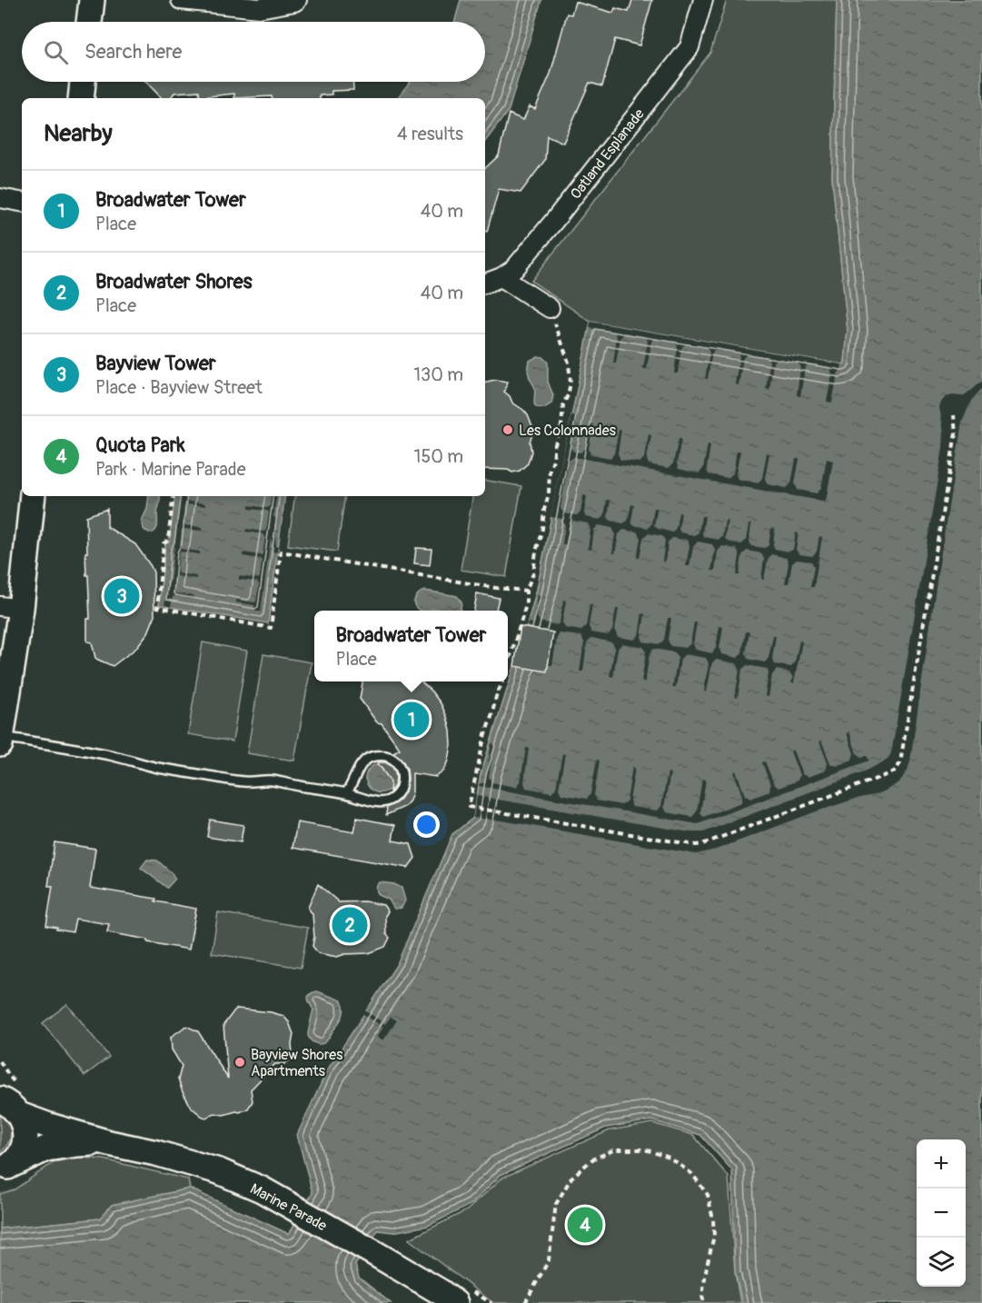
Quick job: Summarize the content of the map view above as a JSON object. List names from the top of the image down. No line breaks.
{"streets":{"main road":["Marine Parade"],"street":["Oatland Esplanade"]},"places":["Les Colonnades","Bayview Shores Apartments"],"page":{"search":"Search here","heading":["Nearby","4 results"],"list":[{"mark":"1","name":"Broadwater Tower","note":"Place","value":"40 m"},{"mark":"2","name":"Broadwater Shores","note":"Place","value":"40 m"},{"mark":"3","name":"Bayview Tower","note":"Place · Bayview Street","value":"130 m"},{"mark":"4","name":"Quota Park","note":"Park · Marine Parade","value":"150 m"}],"pins":["3","1","2","4"],"popup":["Broadwater Tower","Place"],"map_buttons":["+","−"]}}
